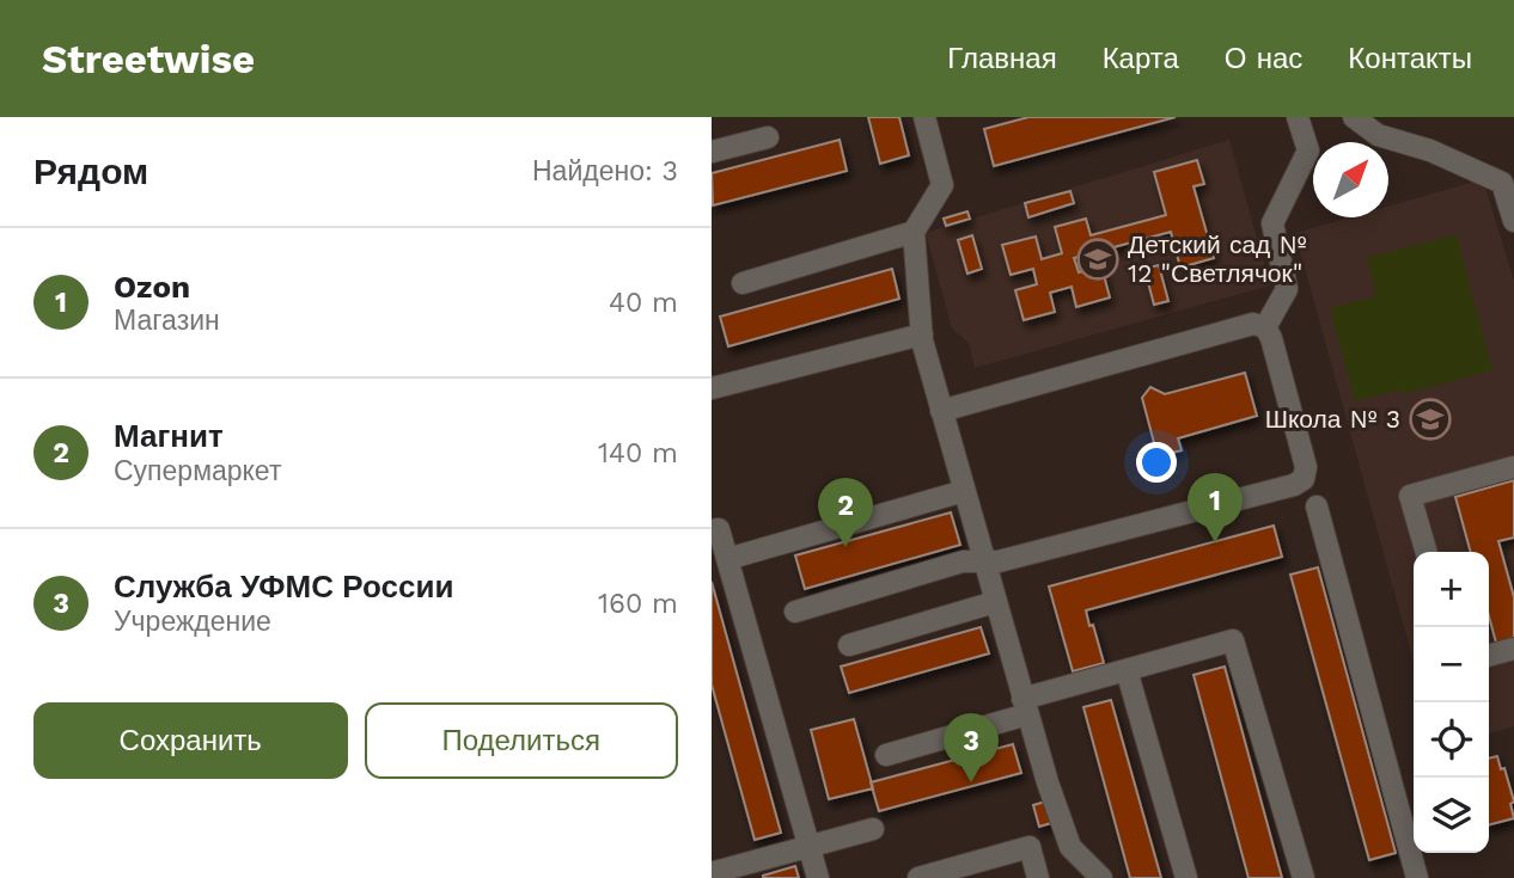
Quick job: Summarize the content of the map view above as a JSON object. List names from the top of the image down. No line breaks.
{"places":{"school or university":["Детский сад № 12 \"Светлячок\"","Школа № 3"]},"north":"top right","page":{"header":"Streetwise","nav":["Главная","Карта","О нас","Контакты"],"heading":["Рядом","Найдено: 3"],"list":[{"mark":"1","name":"Ozon","note":"Магазин","value":"40 m"},{"mark":"2","name":"Магнит","note":"Супермаркет","value":"140 m"},{"mark":"3","name":"Служба УФМС России","note":"Учреждение","value":"160 m"}],"pins":["1","2","3"],"map_buttons":["+","−"],"buttons":["Сохранить","Поделиться"]}}
